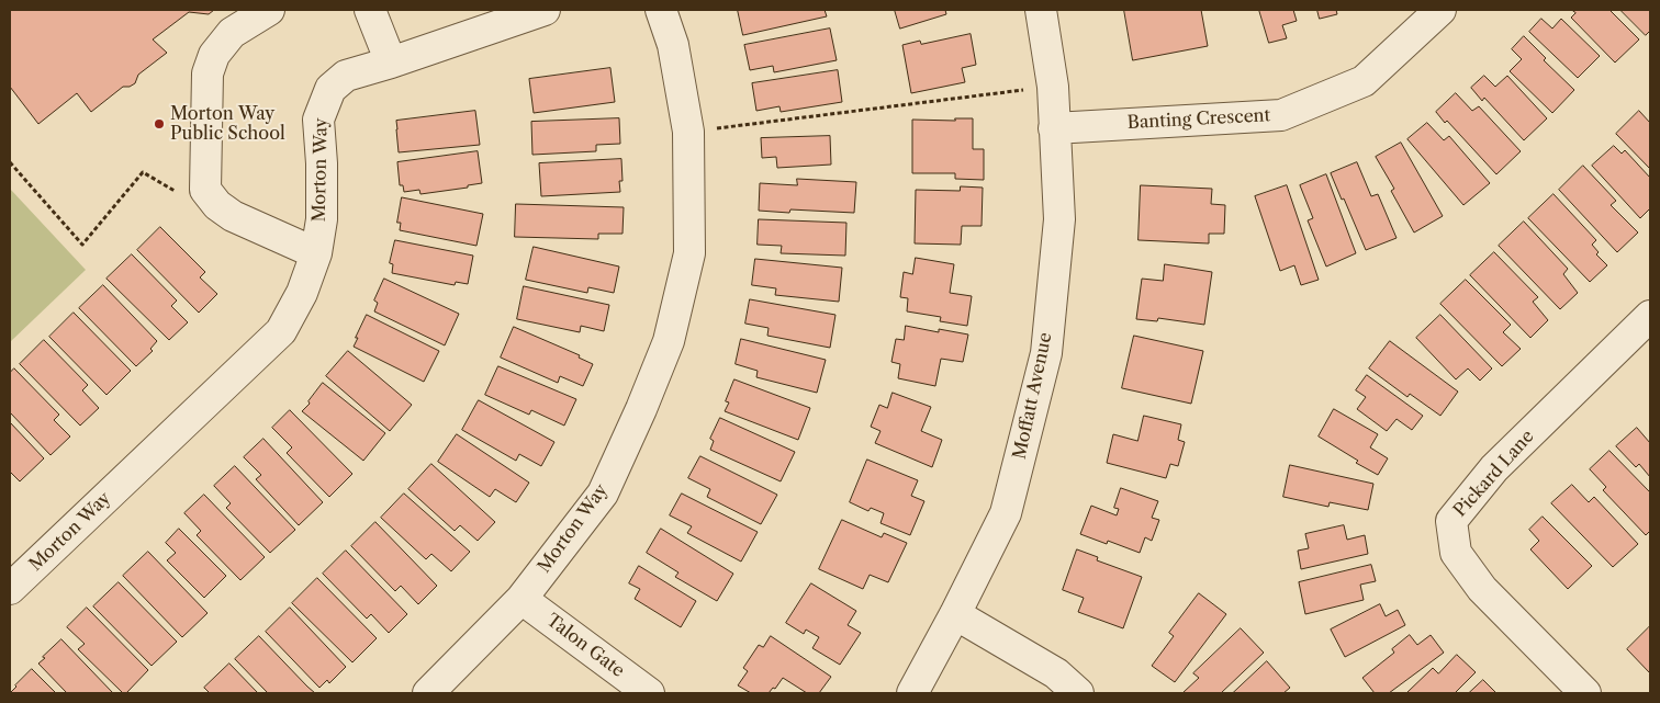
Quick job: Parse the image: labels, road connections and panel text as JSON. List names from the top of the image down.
{
  "streets": {
    "street": [
      "Banting Crescent",
      "Morton Way",
      "Moffatt Avenue",
      "Pickard Lane",
      "Talon Gate"
    ]
  },
  "crossings": [
    ["Banting Crescent", "Moffatt Avenue"],
    ["Morton Way", "Talon Gate"]
  ],
  "places": ["Morton Way Public School"]
}
